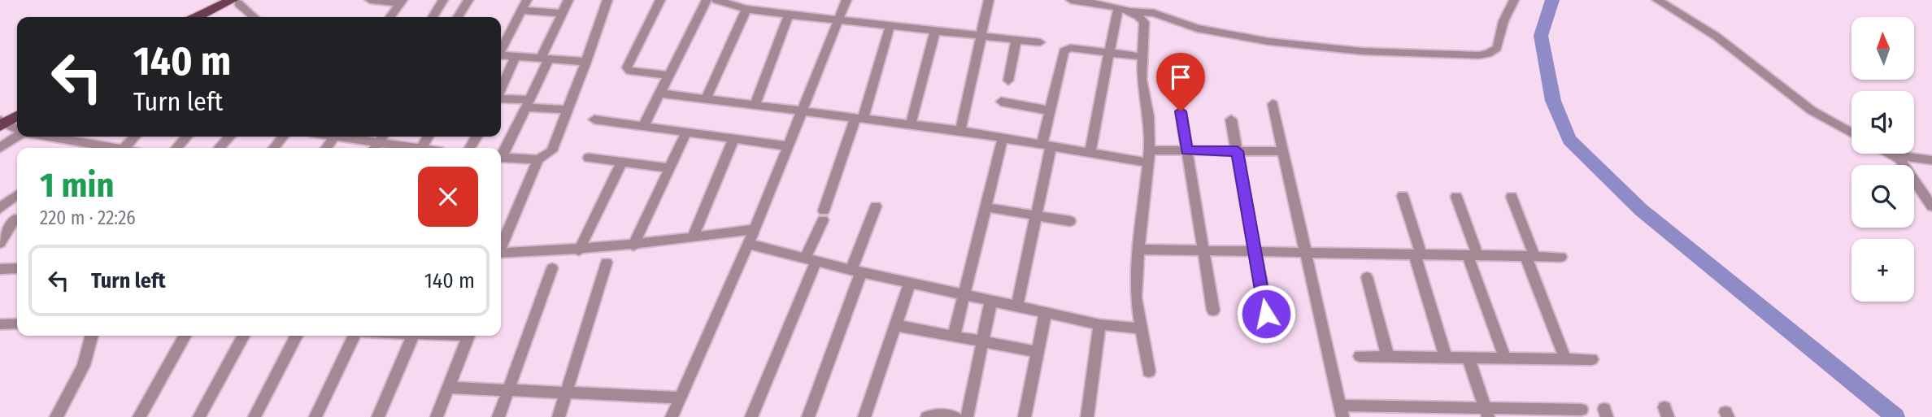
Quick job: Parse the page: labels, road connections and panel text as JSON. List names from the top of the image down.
{
  "north": "top",
  "page": {
    "map_buttons": "+",
    "turn": ["140 m", "Turn left"],
    "heading": ["1 min", "220 m · 22:26"],
    "list": [
      {
        "name": "Turn left",
        "value": "140 m"
      }
    ]
  }
}
